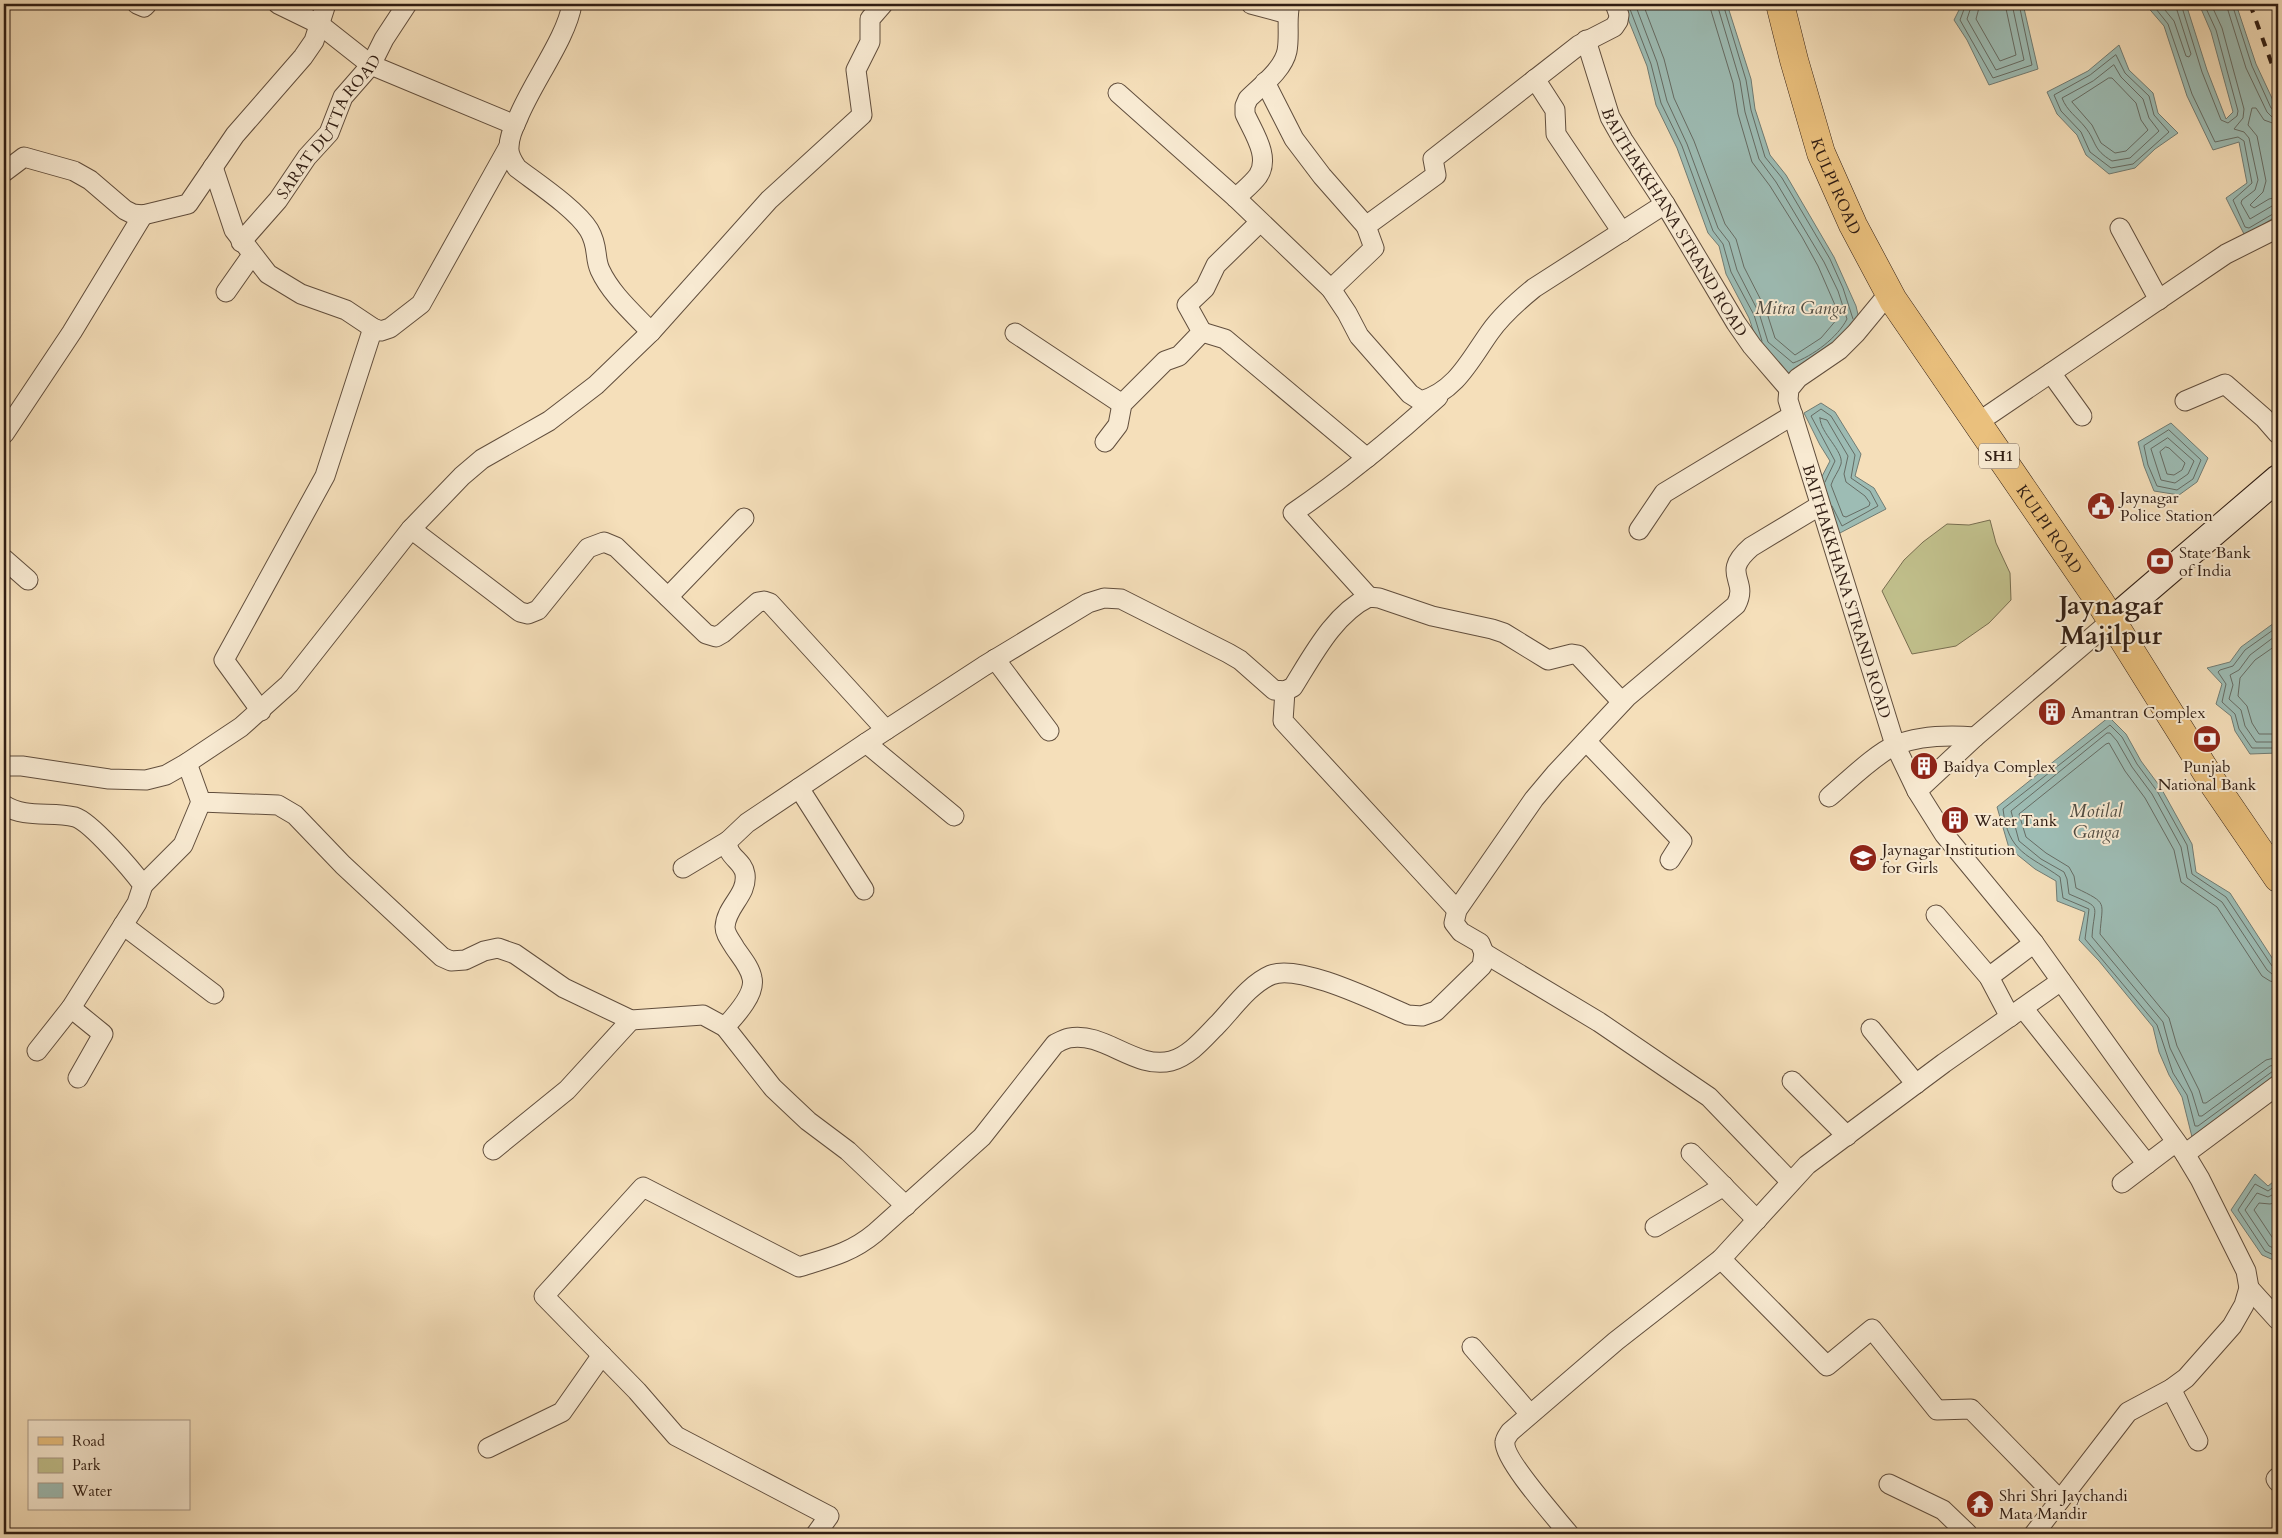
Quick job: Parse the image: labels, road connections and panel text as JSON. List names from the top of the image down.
{
  "streets": {
    "main road": ["KULPI ROAD", "SH1"],
    "street": ["SARAT DUTTA ROAD", "BAITHAKKHANA STRAND ROAD"]
  },
  "districts": ["Jaynagar Majilpur"],
  "water": ["Mitra Ganga", "Motilal Ganga"],
  "places": {
    "public building": ["Jaynagar Police Station"],
    "bank": ["State Bank of India", "Punjab National Bank"],
    "building": ["Amantran Complex", "Baidya Complex", "Water Tank"],
    "school or university": ["Jaynagar Institution for Girls"],
    "temple": ["Shri Shri Jaychandi Mata Mandir"]
  },
  "legend": ["Road", "Park", "Water"]
}
